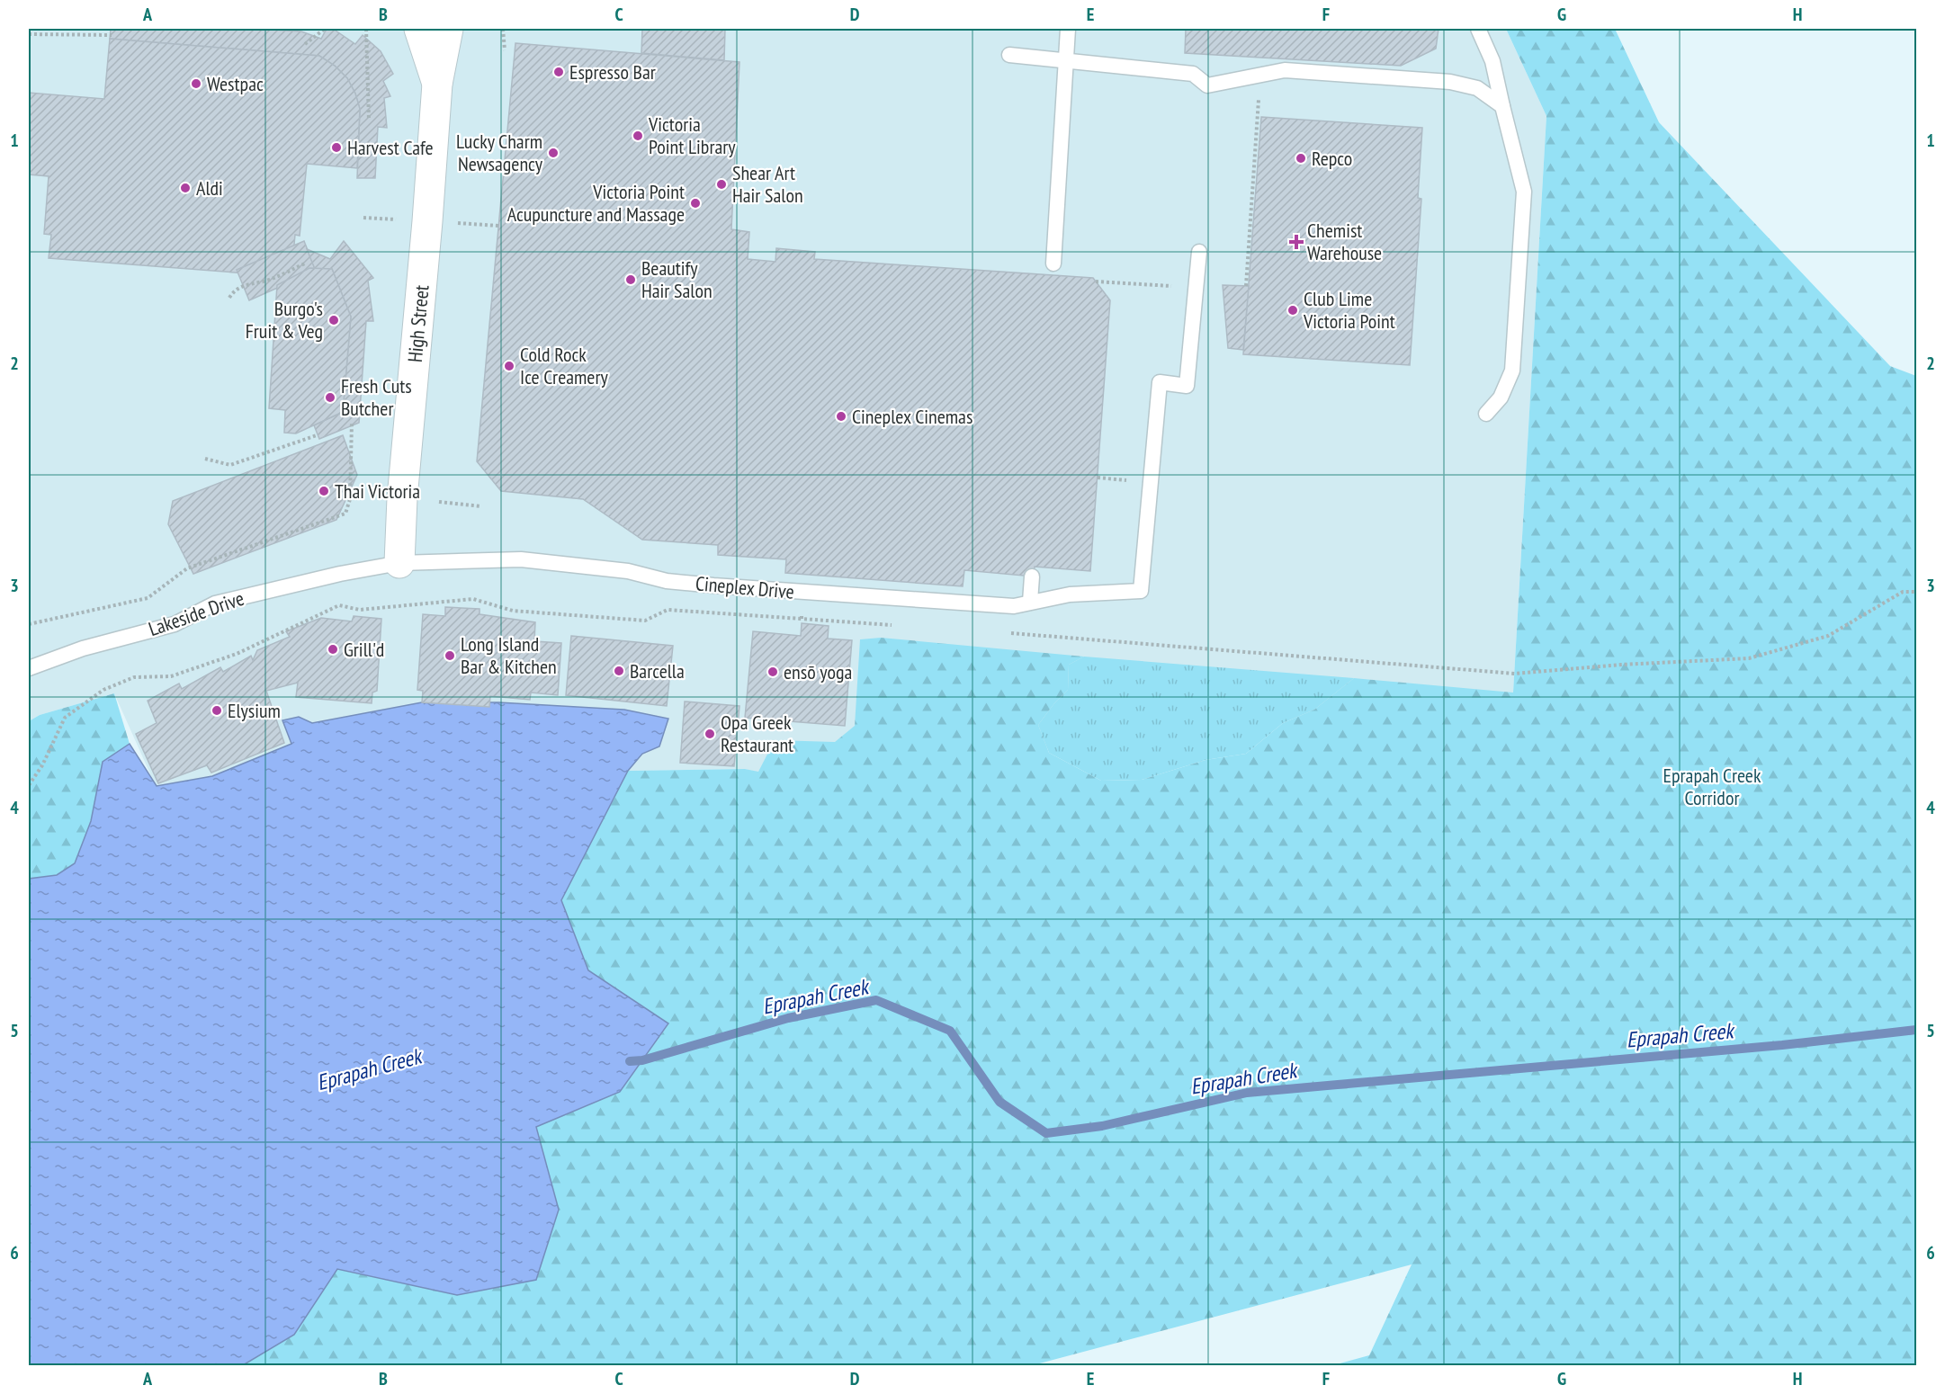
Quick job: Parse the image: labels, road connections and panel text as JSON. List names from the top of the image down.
{
  "streets": {
    "street": ["High Street"],
    "lane": ["Cineplex Drive", "Lakeside Drive"]
  },
  "crossings": [
    ["High Street", "Cineplex Drive"],
    ["High Street", "Lakeside Drive"],
    ["Cineplex Drive", "Lakeside Drive"]
  ],
  "water": ["Eprapah Creek"],
  "parks": ["Eprapah Creek Corridor"],
  "places": {
    "other": [
      "Espresso Bar",
      "Westpac",
      "Victoria Point Library",
      "Harvest Cafe",
      "Lucky Charm Newsagency",
      "Repco",
      "Shear Art Hair Salon",
      "Aldi",
      "Victoria Point Acupuncture and Massage",
      "Beautify Hair Salon",
      "Club Lime Victoria Point",
      "Burgo's Fruit & Veg",
      "Cold Rock Ice Creamery",
      "Fresh Cuts Butcher",
      "Cineplex Cinemas",
      "Thai Victoria",
      "Grill'd",
      "Long Island Bar & Kitchen",
      "Barcella",
      "ensō yoga",
      "Elysium",
      "Opa Greek Restaurant"
    ],
    "health": ["Chemist Warehouse"]
  },
  "grid": {
    "columns": [
      "A",
      "B",
      "C",
      "D",
      "E",
      "F",
      "G",
      "H"
    ],
    "rows": [
      "1",
      "2",
      "3",
      "4",
      "5",
      "6"
    ]
  }
}
